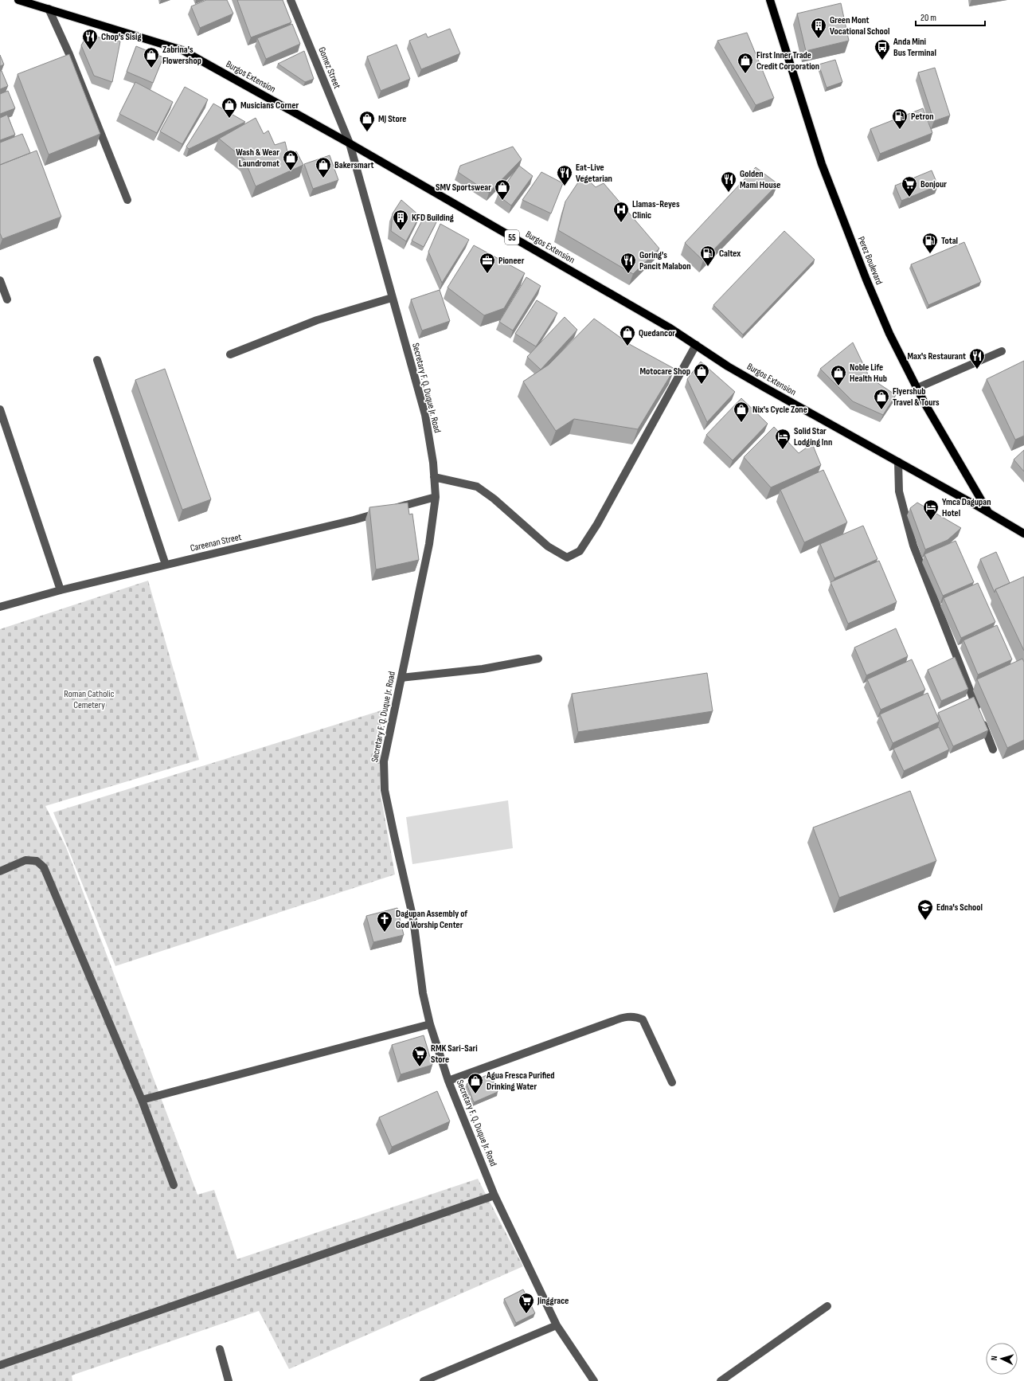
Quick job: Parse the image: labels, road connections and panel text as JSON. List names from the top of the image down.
{
  "streets": {
    "main road": ["Burgos Extension", "55", "Perez Boulevard"],
    "street": ["Gomez Street", "Secretary F. Q. Duque Jr. Road", "Careenan Street"]
  },
  "crossings": [
    ["Gomez Street", "Burgos Extension"],
    ["Gomez Street", "Secretary F. Q. Duque Jr. Road"],
    ["Burgos Extension", "55"],
    ["Burgos Extension", "Perez Boulevard"],
    ["Burgos Extension", "Secretary F. Q. Duque Jr. Road"],
    ["55", "Perez Boulevard"],
    ["Secretary F. Q. Duque Jr. Road", "Careenan Street"]
  ],
  "parks": ["Roman Catholic Cemetery"],
  "places": {
    "building": ["Green Mont Vocational School", "KFD Building"],
    "restaurant": [
      "Chop's Sisig",
      "Eat-Live Vegetarian",
      "Golden Mami House",
      "Goring's Pancit Malabon",
      "Max's Restaurant"
    ],
    "bus stop": ["Anda Mini Bus Terminal"],
    "shop": [
      "Zabrina's Flowershop",
      "First Inner Trade Credit Corporation",
      "Musicians Corner",
      "MJ Store",
      "Wash & Wear Laundromat",
      "Bakersmart",
      "SMV Sportswear",
      "Quedancor",
      "Motocare Shop",
      "Noble Life Health Hub",
      "Flyershub Travel & Tours",
      "Nix's Cycle Zone",
      "Agua Fresca Purified Drinking Water"
    ],
    "fuel station": ["Petron", "Total", "Caltex"],
    "supermarket": ["Bonjour", "RMK Sari-Sari Store", "Jinggrace"],
    "hospital": ["Llamas-Reyes Clinic"],
    "office": ["Pioneer"],
    "hotel": ["Solid Star Lodging Inn", "Ymca Dagupan Hotel"],
    "school or university": ["Edna's School"],
    "church": ["Dagupan Assembly of God Worship Center"]
  },
  "scale_bar": "20 m",
  "north": "left"
}
